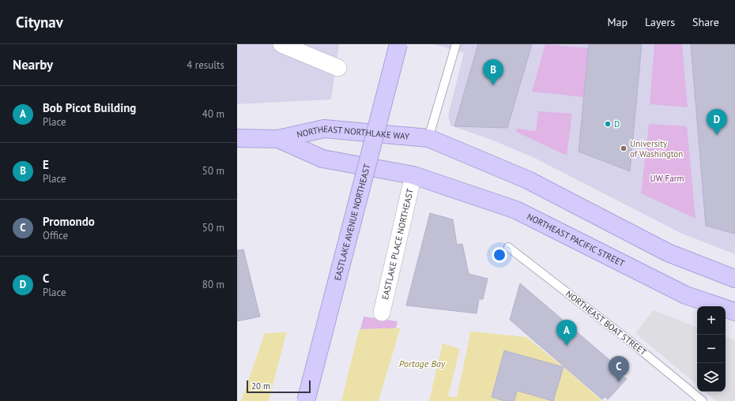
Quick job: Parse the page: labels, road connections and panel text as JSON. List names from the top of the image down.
{
  "streets": {
    "main road": ["NORTHEAST NORTHLAKE WAY", "EASTLAKE AVENUE NORTHEAST", "NORTHEAST PACIFIC STREET"],
    "street": ["EASTLAKE PLACE NORTHEAST"],
    "lane": ["NORTHEAST BOAT STREET"]
  },
  "crossings": [
    ["NORTHEAST NORTHLAKE WAY", "NORTHEAST PACIFIC STREET"],
    ["NORTHEAST NORTHLAKE WAY", "EASTLAKE PLACE NORTHEAST"],
    ["NORTHEAST PACIFIC STREET", "EASTLAKE PLACE NORTHEAST"]
  ],
  "water": ["Portage Bay"],
  "parks": ["UW Farm"],
  "places": ["D", "University of Washington"],
  "scale_bar": "20 m",
  "page": {
    "header": "Citynav",
    "nav": ["Map", "Layers", "Share"],
    "heading": ["Nearby", "4 results"],
    "pins": [
      "B",
      "D",
      "A",
      "C"
    ],
    "list": [
      {
        "mark": "A",
        "name": "Bob Picot Building",
        "note": "Place",
        "value": "40 m"
      },
      {
        "mark": "B",
        "name": "E",
        "note": "Place",
        "value": "50 m"
      },
      {
        "mark": "C",
        "name": "Promondo",
        "note": "Office",
        "value": "50 m"
      },
      {
        "mark": "D",
        "name": "C",
        "note": "Place",
        "value": "80 m"
      }
    ],
    "map_buttons": ["+", "−"],
    "scale": "20 m"
  }
}
